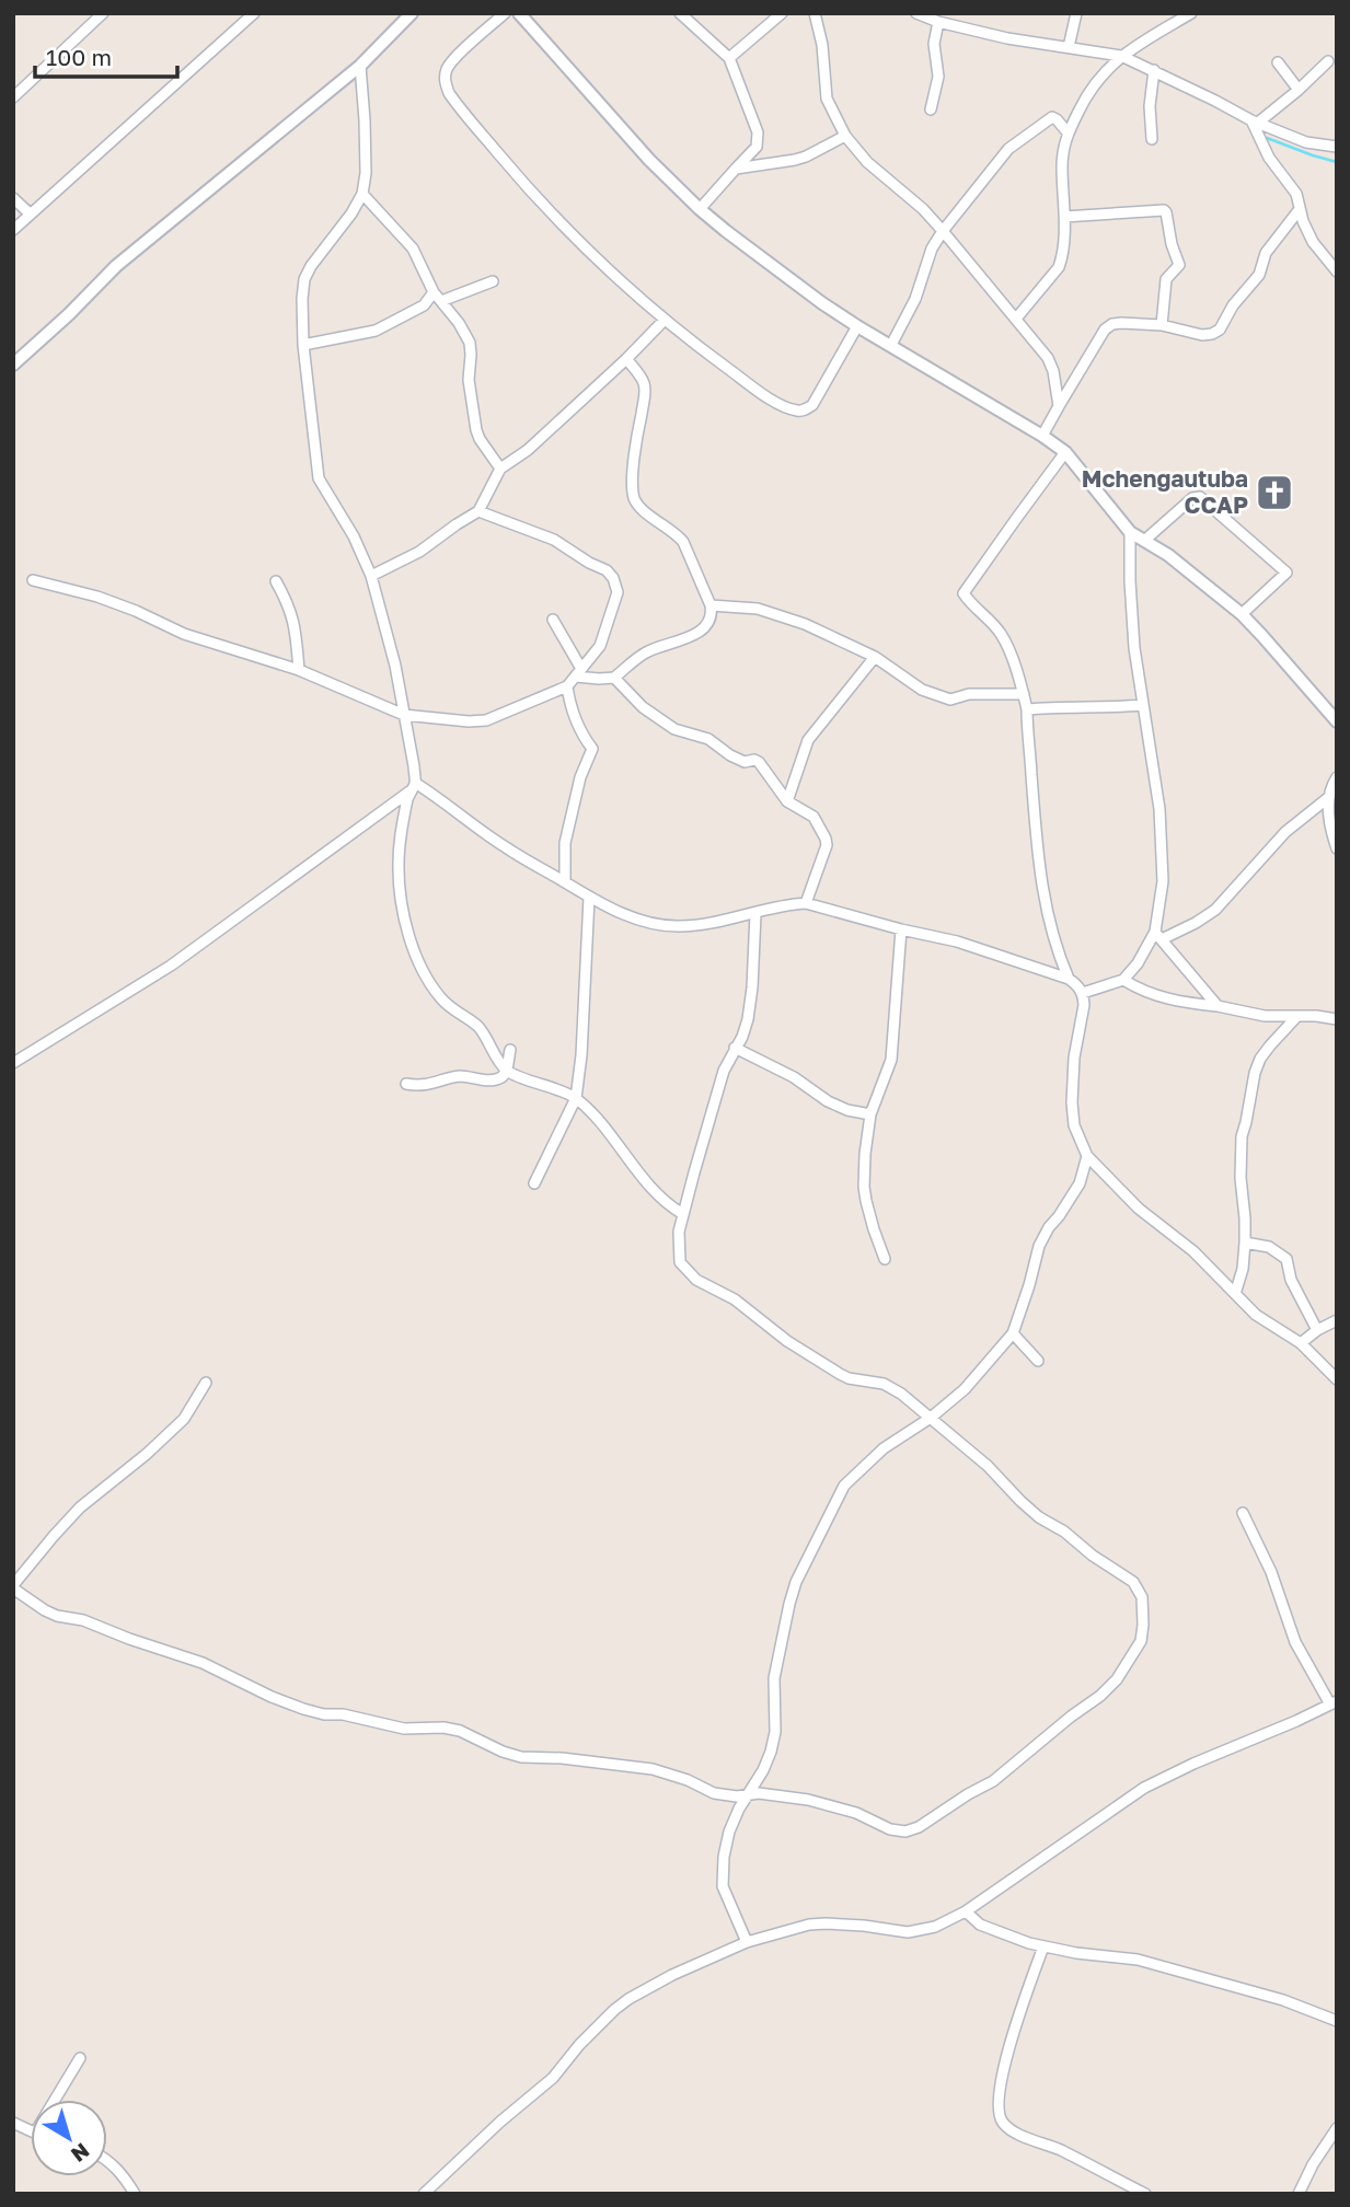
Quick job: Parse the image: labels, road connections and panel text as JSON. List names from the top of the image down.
{
  "places": {
    "church": ["Mchengautuba CCAP"]
  },
  "scale_bar": "100 m",
  "north": "bottom right"
}
